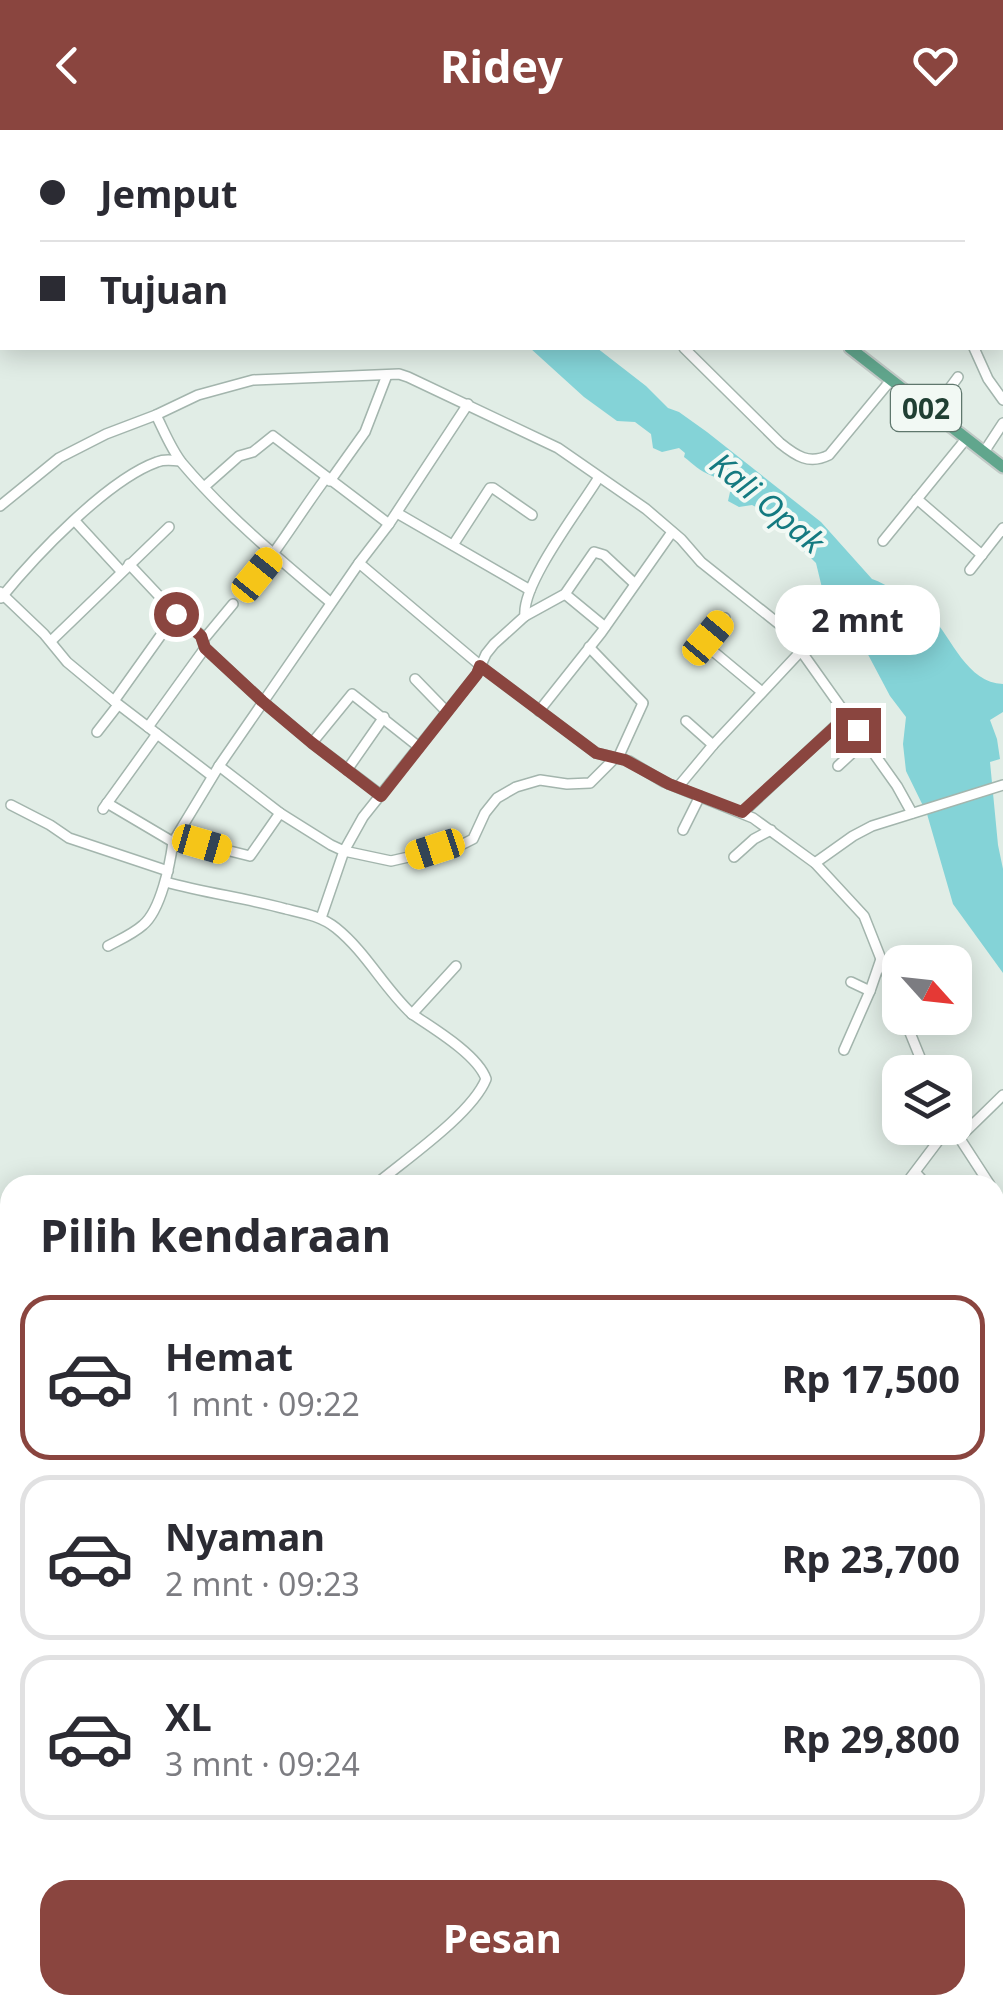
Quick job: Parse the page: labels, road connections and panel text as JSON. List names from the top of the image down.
{
  "streets": {
    "main road": ["002"]
  },
  "water": ["Kali Opak"],
  "north": "bottom right",
  "page": {
    "header": "Ridey",
    "banner": ["Jemput", "Tujuan"],
    "bubble": "2 mnt",
    "heading": "Pilih kendaraan",
    "list": [
      {
        "name": "Hemat",
        "note": "1 mnt · 09:22",
        "value": "Rp 17,500"
      },
      {
        "name": "Nyaman",
        "note": "2 mnt · 09:23",
        "value": "Rp 23,700"
      },
      {
        "name": "XL",
        "note": "3 mnt · 09:24",
        "value": "Rp 29,800"
      }
    ],
    "buttons": "Pesan"
  }
}
